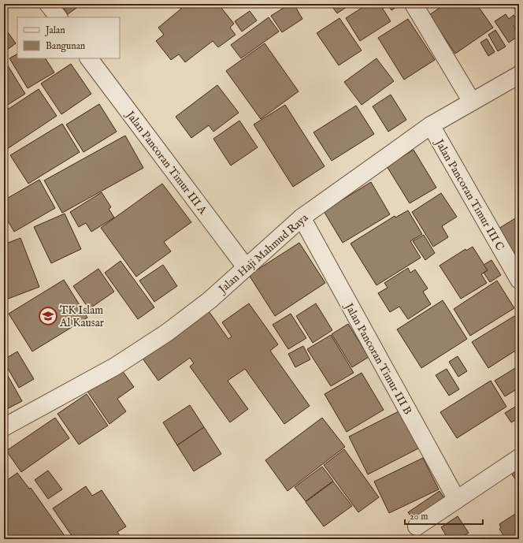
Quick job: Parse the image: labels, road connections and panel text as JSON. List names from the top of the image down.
{
  "streets": {
    "street": [
      "Jalan Pancoran Timur III A",
      "Jalan Pancoran Timur III C",
      "Jalan Haji Mahmud Raya",
      "Jalan Pancoran Timur III B"
    ]
  },
  "crossings": [
    ["Jalan Pancoran Timur III A", "Jalan Haji Mahmud Raya"],
    ["Jalan Pancoran Timur III C", "Jalan Haji Mahmud Raya"],
    ["Jalan Haji Mahmud Raya", "Jalan Pancoran Timur III B"]
  ],
  "places": {
    "school or university": ["TK Islam Al Kausar"]
  },
  "legend": ["Jalan", "Bangunan"],
  "scale_bar": "20 m"
}
